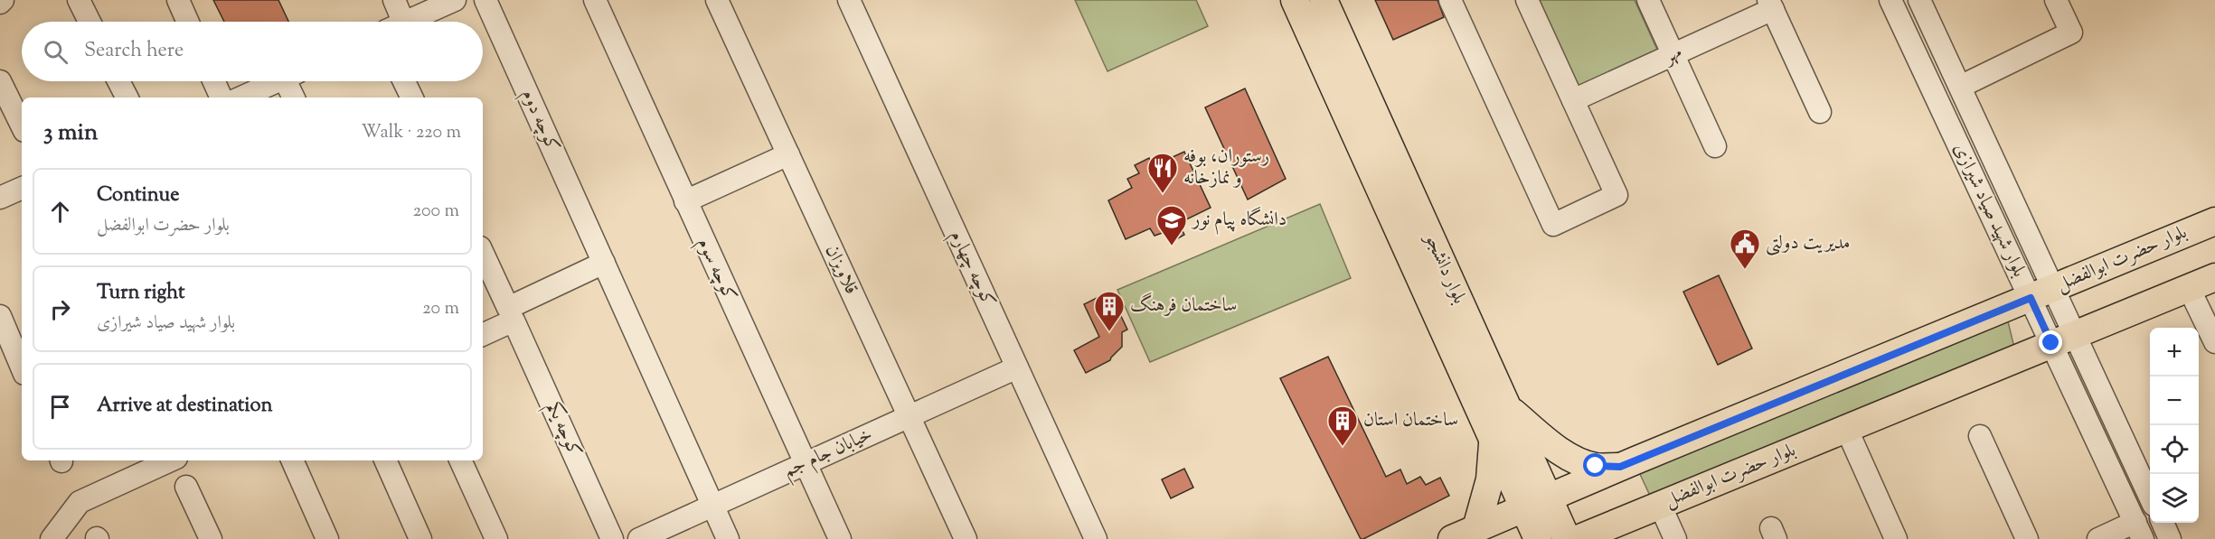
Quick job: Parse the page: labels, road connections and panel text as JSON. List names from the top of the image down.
{
  "streets": {
    "main road": ["بلوار حضرت ابوالفضل", "بلوار دانشجو"],
    "street": [
      "مهر",
      "کوچه دوم",
      "بلوار شهید صیاد شیرازی",
      "کوچه چهارم",
      "کوچه سوم",
      "قلاویزان",
      "کوچه یکم",
      "خیابان جام جم"
    ]
  },
  "crossings": [
    ["کوچه دوم", "خیابان جام جم"],
    ["بلوار شهید صیاد شیرازی", "بلوار حضرت ابوالفضل"],
    ["بلوار حضرت ابوالفضل", "بلوار دانشجو"],
    ["کوچه چهارم", "خیابان جام جم"],
    ["کوچه سوم", "خیابان جام جم"],
    ["قلاویزان", "خیابان جام جم"]
  ],
  "places": {
    "restaurant": ["رستوران، بوفه و نمازخانه"],
    "school or university": ["دانشگاه پیام نور"],
    "public building": ["مدیریت دولتی"],
    "building": ["ساختمان فرهنگ", "ساختمان استان"]
  },
  "page": {
    "search": "Search here",
    "heading": ["3 min", "Walk · 220 m"],
    "list": [
      ["Continue", "بلوار حضرت ابوالفضل", "200 m"],
      ["Turn right", "بلوار شهید صیاد شیرازی", "20 m"],
      "Arrive at destination"
    ],
    "map_buttons": ["+", "−"]
  }
}
